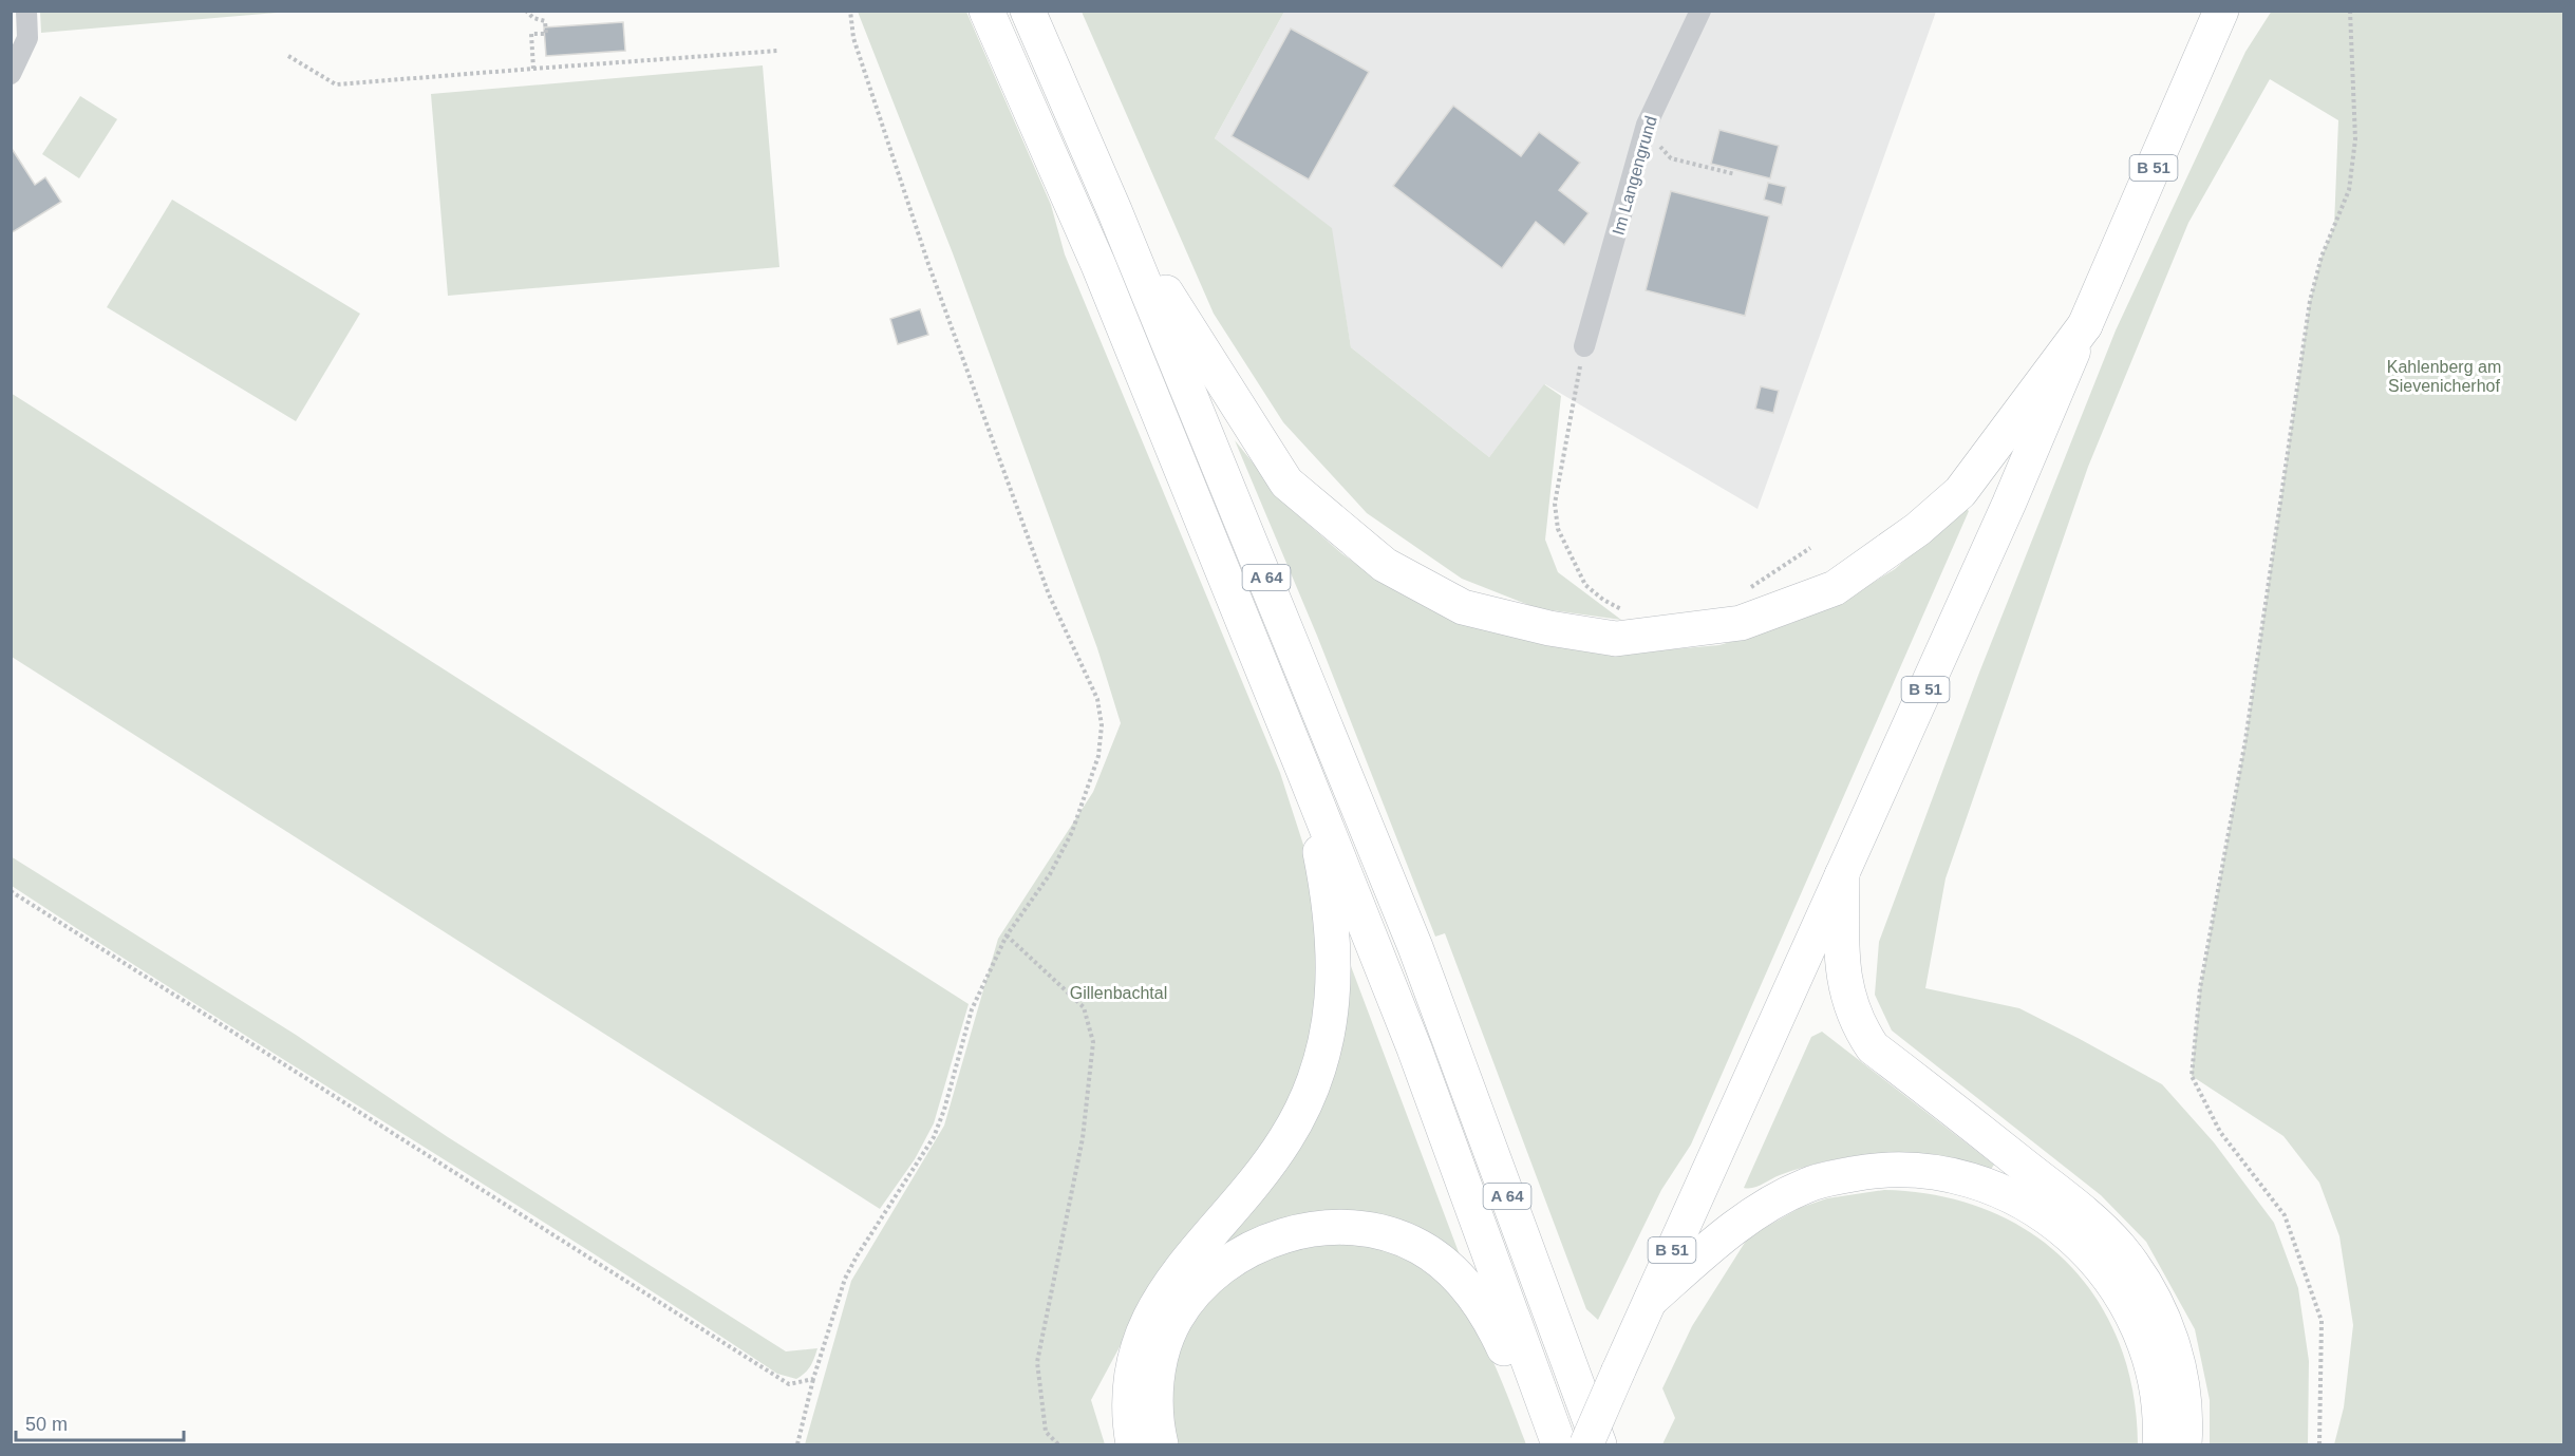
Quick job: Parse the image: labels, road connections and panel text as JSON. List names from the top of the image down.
{
  "streets": {
    "highway": ["B 51", "A 64"],
    "street": ["Im Langengrund"]
  },
  "parks": ["Kahlenberg am Sievenicherhof", "Gillenbachtal"],
  "scale_bar": "50 m"
}
